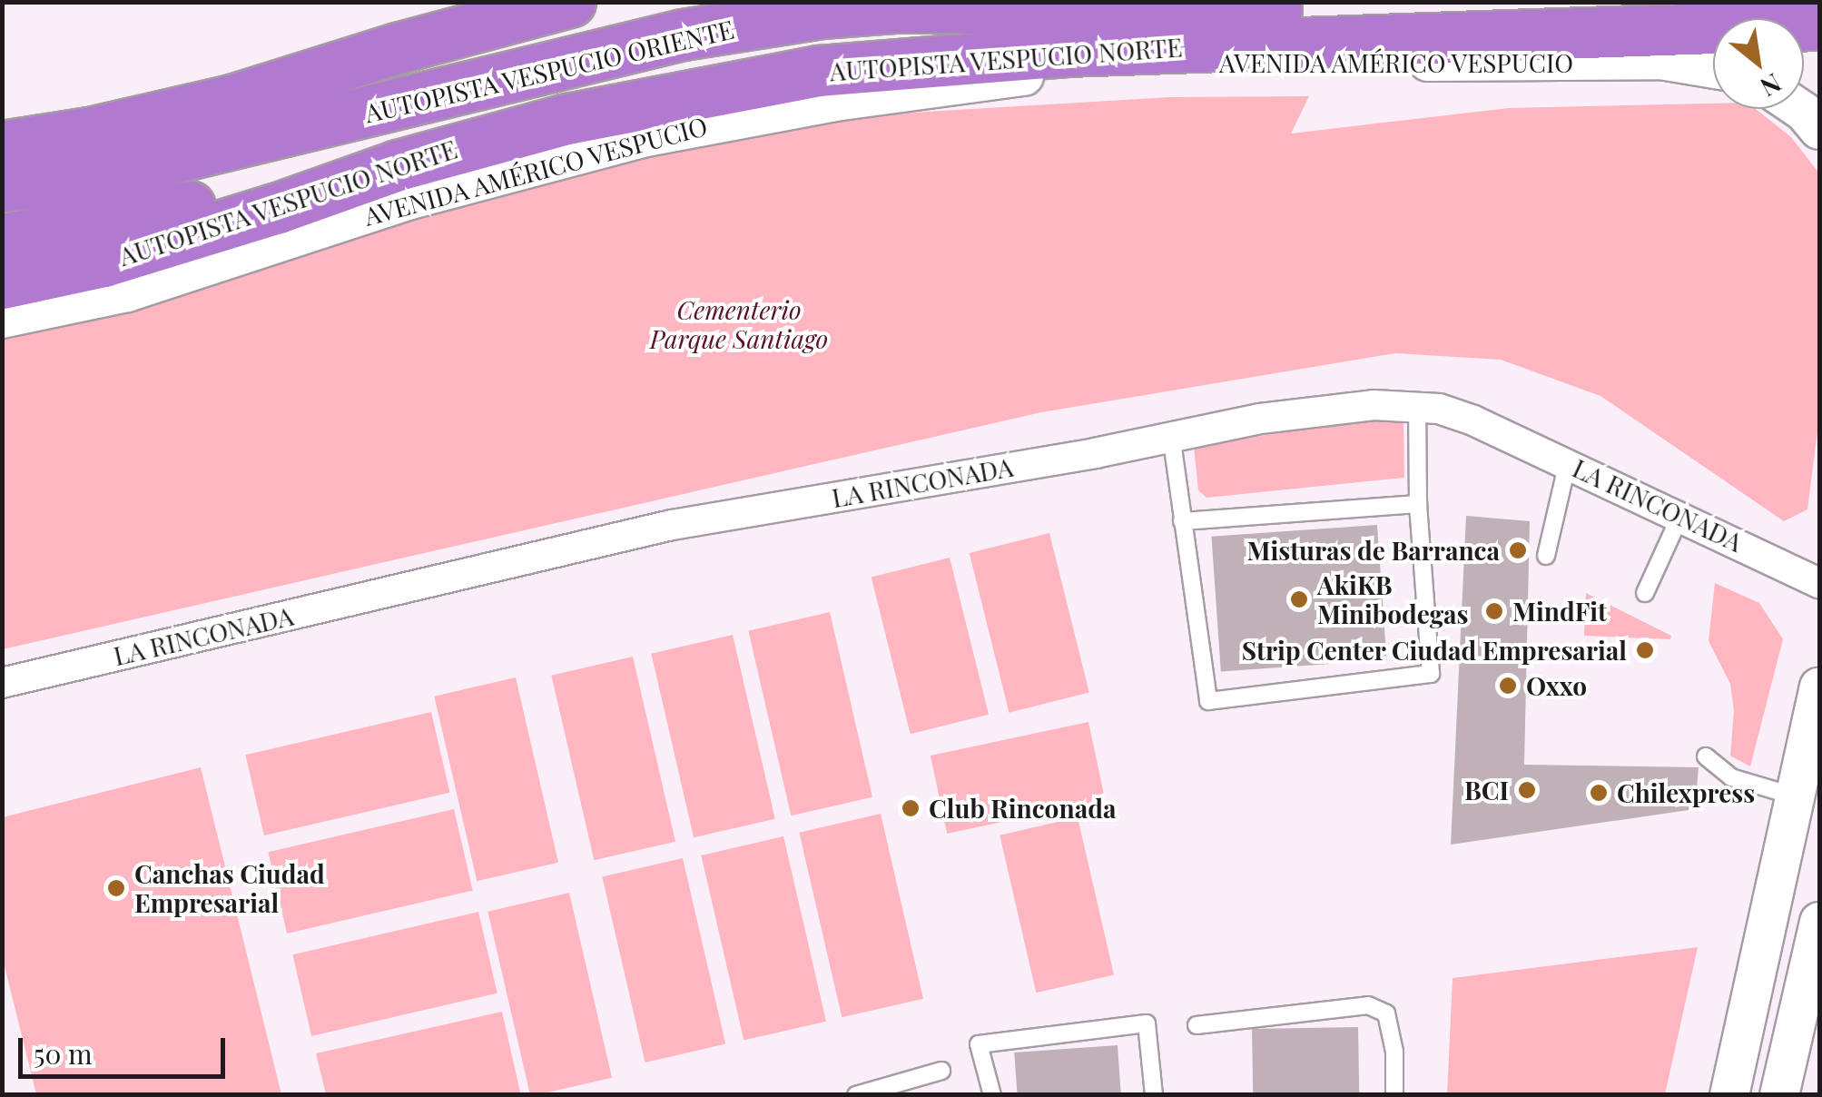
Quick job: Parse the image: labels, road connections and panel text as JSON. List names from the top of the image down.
{
  "streets": {
    "highway": ["AUTOPISTA VESPUCIO NORTE", "AUTOPISTA VESPUCIO ORIENTE"],
    "street": ["AVENIDA AMÉRICO VESPUCIO", "LA RINCONADA"]
  },
  "parks": ["Cementerio Parque Santiago"],
  "places": [
    "Misturas de Barranca",
    "AkiKB Minibodegas",
    "MindFit",
    "Strip Center Ciudad Empresarial",
    "Oxxo",
    "BCI",
    "Chilexpress",
    "Club Rinconada",
    "Canchas Ciudad Empresarial"
  ],
  "scale_bar": "50 m",
  "north": "bottom right"
}
